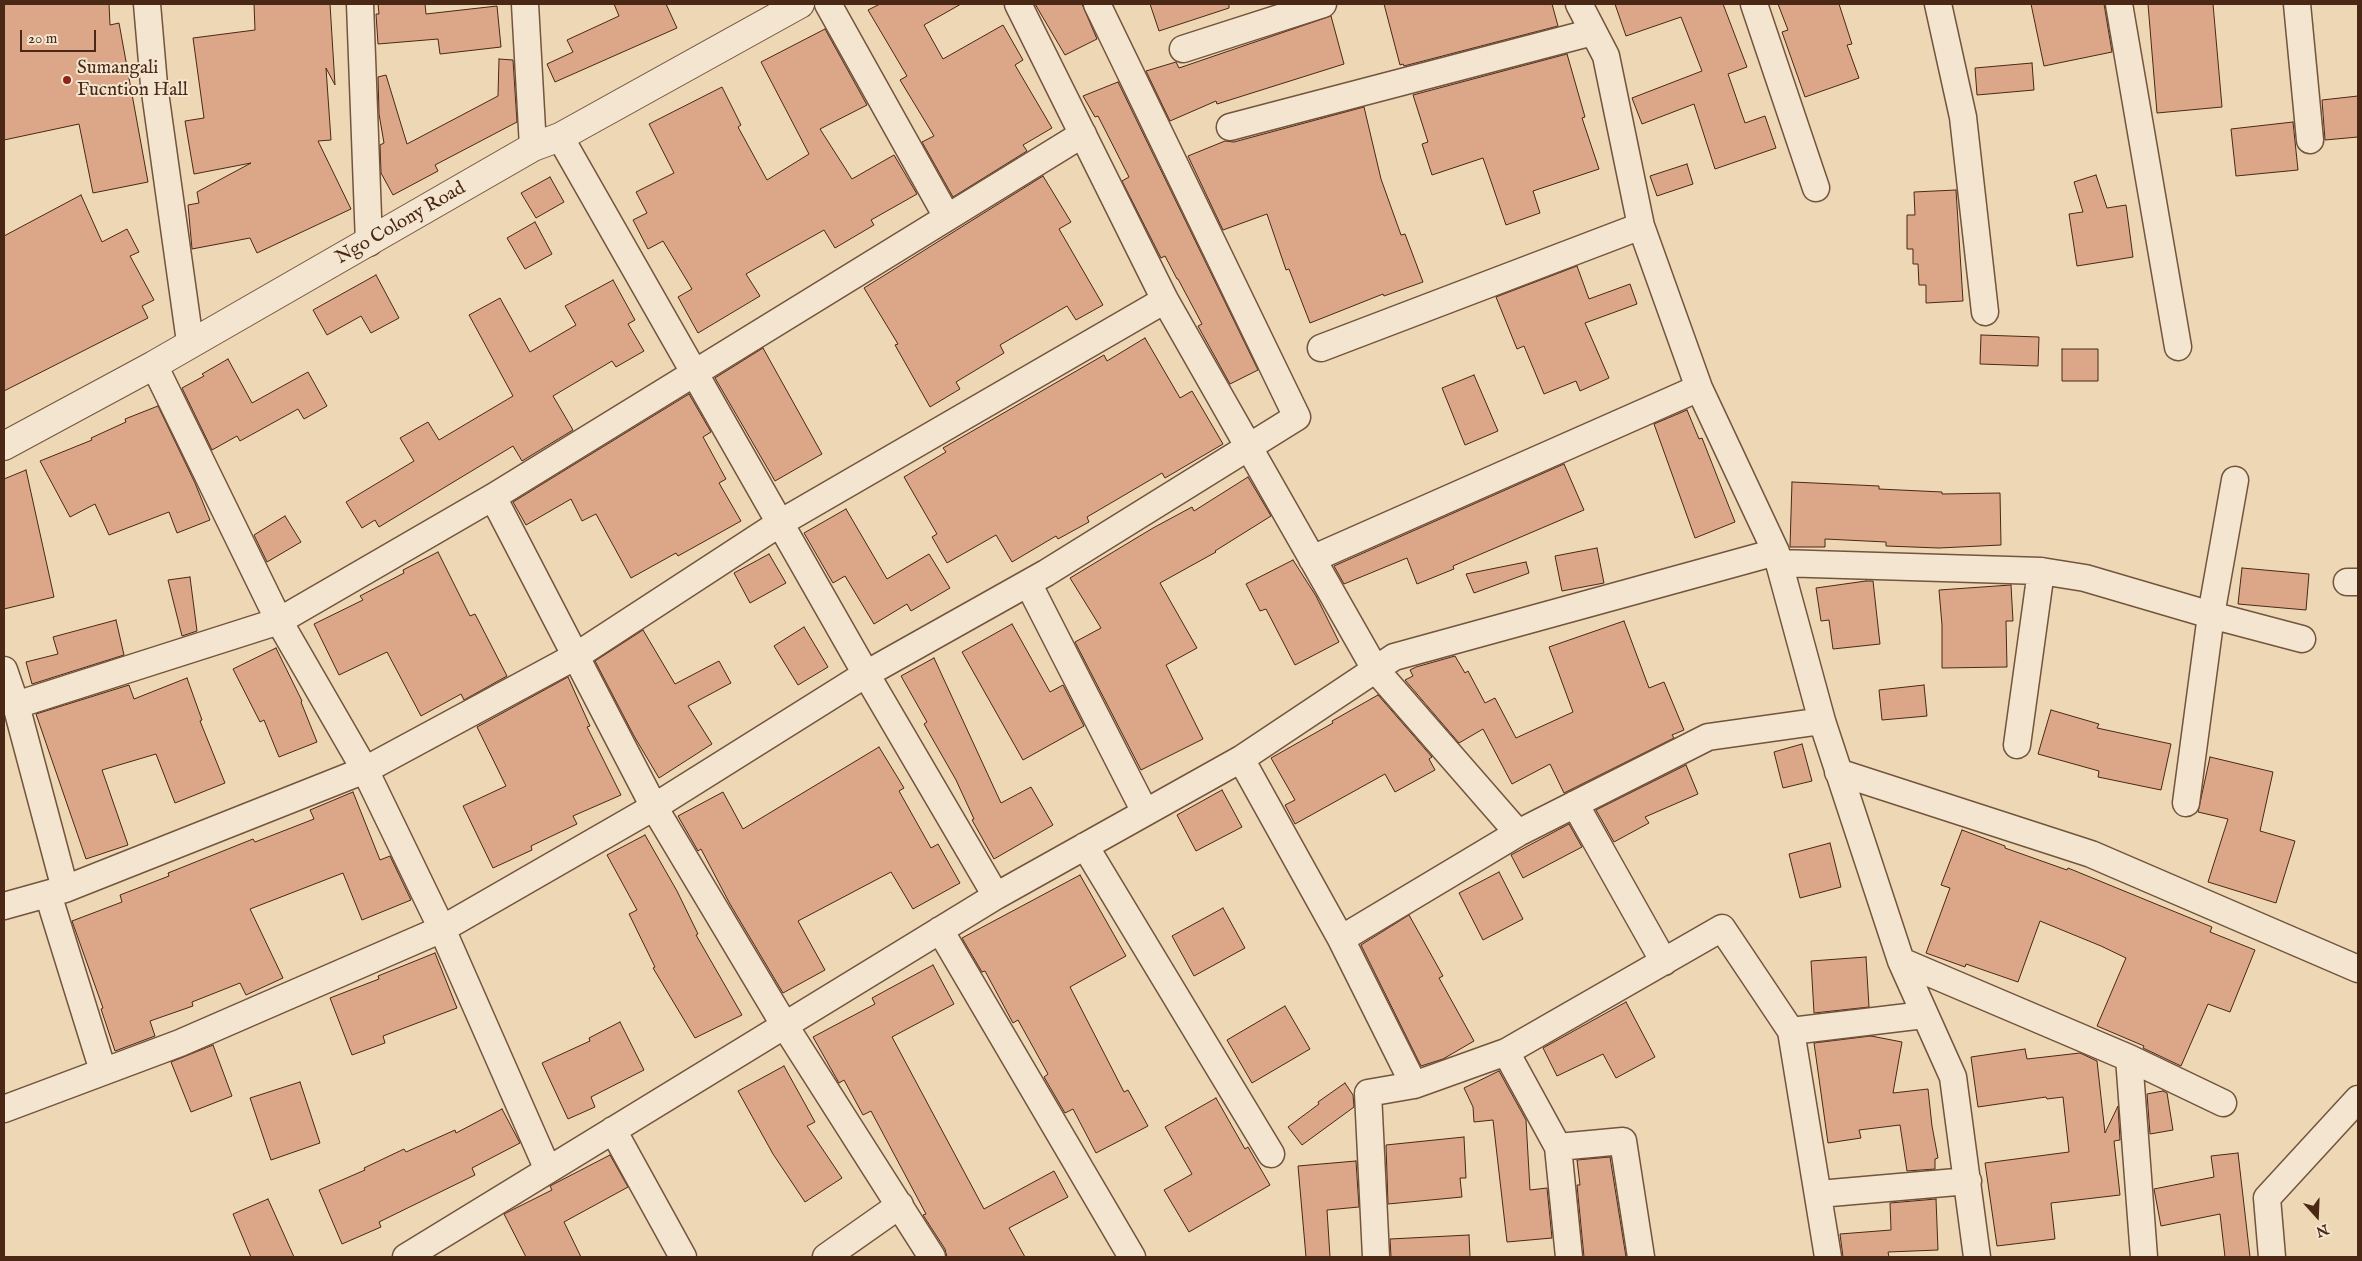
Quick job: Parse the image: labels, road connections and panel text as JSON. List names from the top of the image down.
{
  "streets": {
    "street": ["Ngo Colony Road"]
  },
  "places": ["Sumangali Fucntion Hall"],
  "scale_bar": "20 m",
  "north": "bottom"
}
